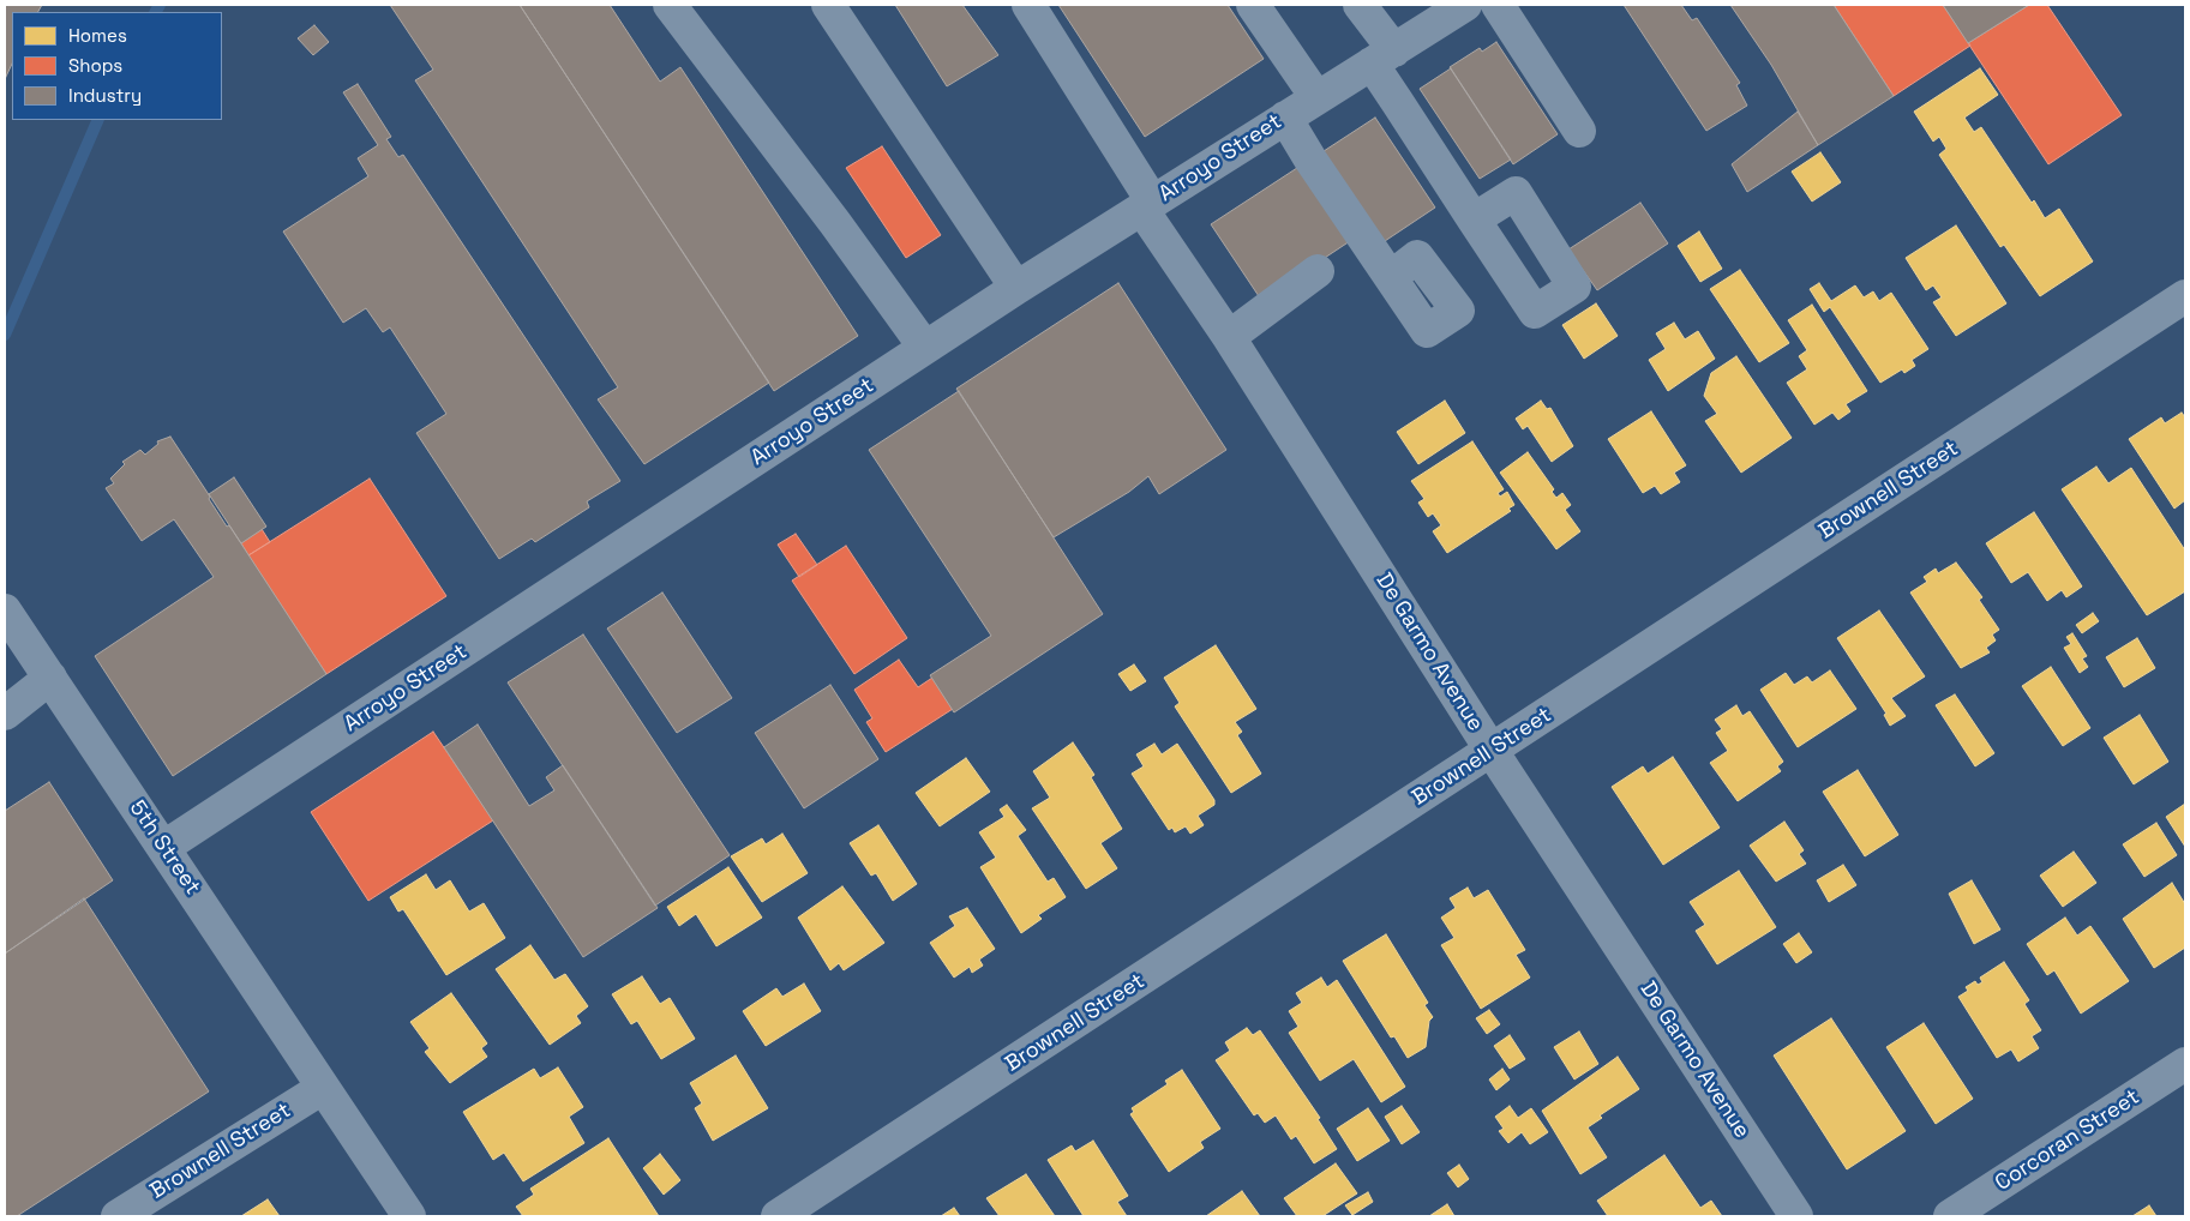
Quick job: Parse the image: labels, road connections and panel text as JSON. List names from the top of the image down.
{
  "streets": {
    "street": [
      "Arroyo Street",
      "Brownell Street",
      "De Garmo Avenue",
      "5th Street",
      "Corcoran Street"
    ]
  },
  "crossings": [
    ["Arroyo Street", "De Garmo Avenue"],
    ["Arroyo Street", "5th Street"],
    ["Brownell Street", "De Garmo Avenue"],
    ["Brownell Street", "5th Street"]
  ],
  "legend": ["Homes", "Shops", "Industry"]
}
